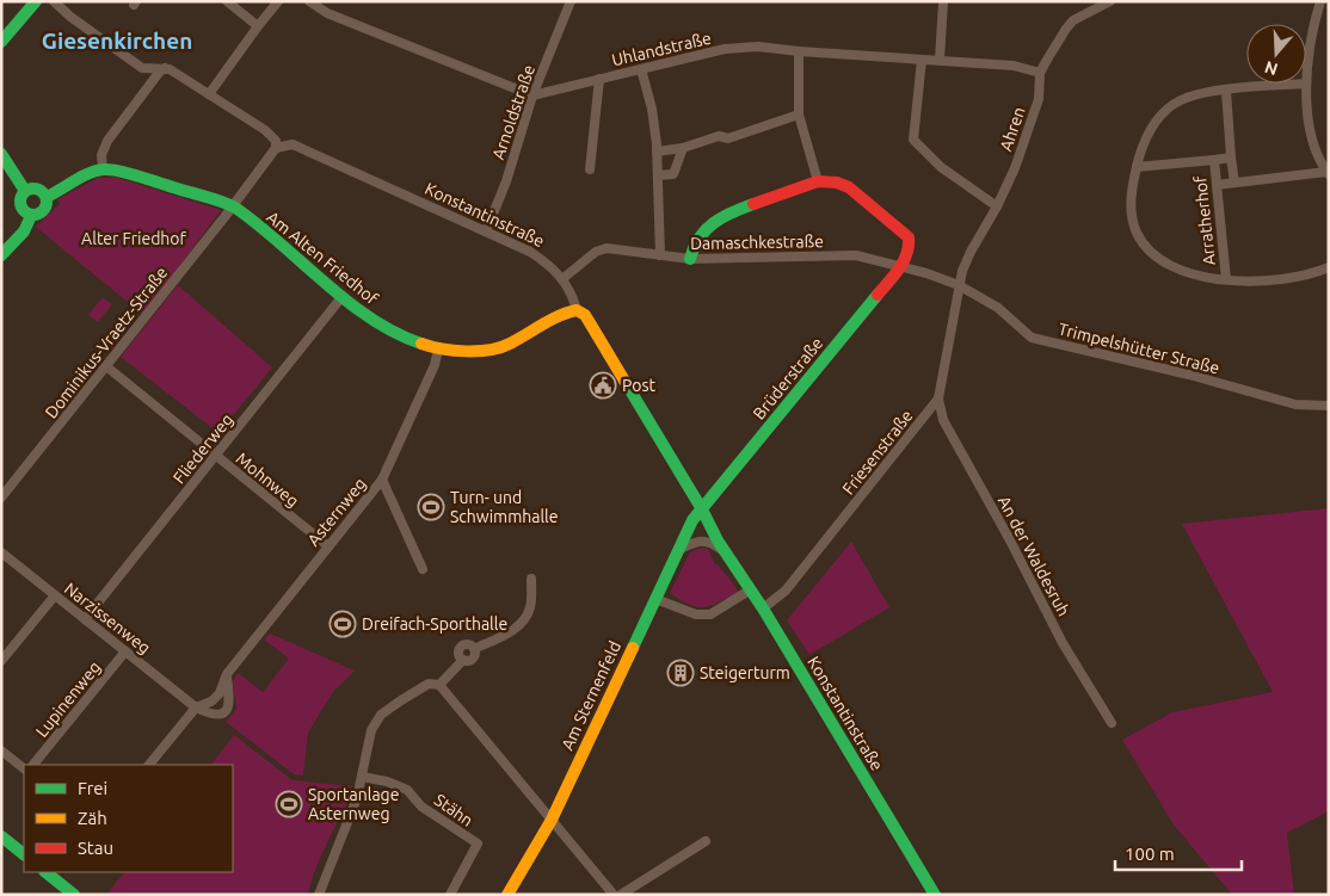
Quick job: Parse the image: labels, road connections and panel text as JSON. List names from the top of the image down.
{
  "streets": {
    "street": [
      "Uhlandstraße",
      "Arnoldstraße",
      "Ahren",
      "Konstantinstraße",
      "Arratherhof",
      "Damaschkestraße",
      "Am Alten Friedhof",
      "Dominikus-Vraetz-Straße",
      "Trimpelshütter Straße",
      "Brüderstraße",
      "Fliederweg",
      "Friesenstraße",
      "Mohnweg",
      "Asternweg",
      "An der Waldesruh",
      "Narzissenweg",
      "Am Sternenfeld",
      "Lupinenweg",
      "Stähn"
    ]
  },
  "crossings": [
    ["Uhlandstraße", "Arnoldstraße"],
    ["Uhlandstraße", "Ahren"],
    ["Arnoldstraße", "Konstantinstraße"],
    ["Ahren", "Damaschkestraße"],
    ["Ahren", "Trimpelshütter Straße"],
    ["Ahren", "Friesenstraße"],
    ["Konstantinstraße", "Damaschkestraße"],
    ["Konstantinstraße", "Am Alten Friedhof"],
    ["Konstantinstraße", "Dominikus-Vraetz-Straße"],
    ["Konstantinstraße", "Brüderstraße"],
    ["Konstantinstraße", "Friesenstraße"],
    ["Konstantinstraße", "Am Sternenfeld"],
    ["Damaschkestraße", "Trimpelshütter Straße"],
    ["Damaschkestraße", "Brüderstraße"],
    ["Damaschkestraße", "Friesenstraße"],
    ["Am Alten Friedhof", "Dominikus-Vraetz-Straße"],
    ["Am Alten Friedhof", "Fliederweg"],
    ["Am Alten Friedhof", "Asternweg"],
    ["Dominikus-Vraetz-Straße", "Mohnweg"],
    ["Trimpelshütter Straße", "Friesenstraße"],
    ["Brüderstraße", "Am Sternenfeld"],
    ["Fliederweg", "Mohnweg"],
    ["Fliederweg", "Narzissenweg"],
    ["Friesenstraße", "An der Waldesruh"],
    ["Mohnweg", "Asternweg"],
    ["Asternweg", "Narzissenweg"],
    ["Narzissenweg", "Lupinenweg"]
  ],
  "districts": ["Giesenkirchen"],
  "parks": ["Alter Friedhof"],
  "places": {
    "public building": ["Post"],
    "sports": ["Turn- und Schwimmhalle", "Dreifach-Sporthalle", "Sportanlage Asternweg"],
    "building": ["Steigerturm"]
  },
  "legend": ["Frei", "Zäh", "Stau"],
  "scale_bar": "100 m",
  "north": "bottom"
}
